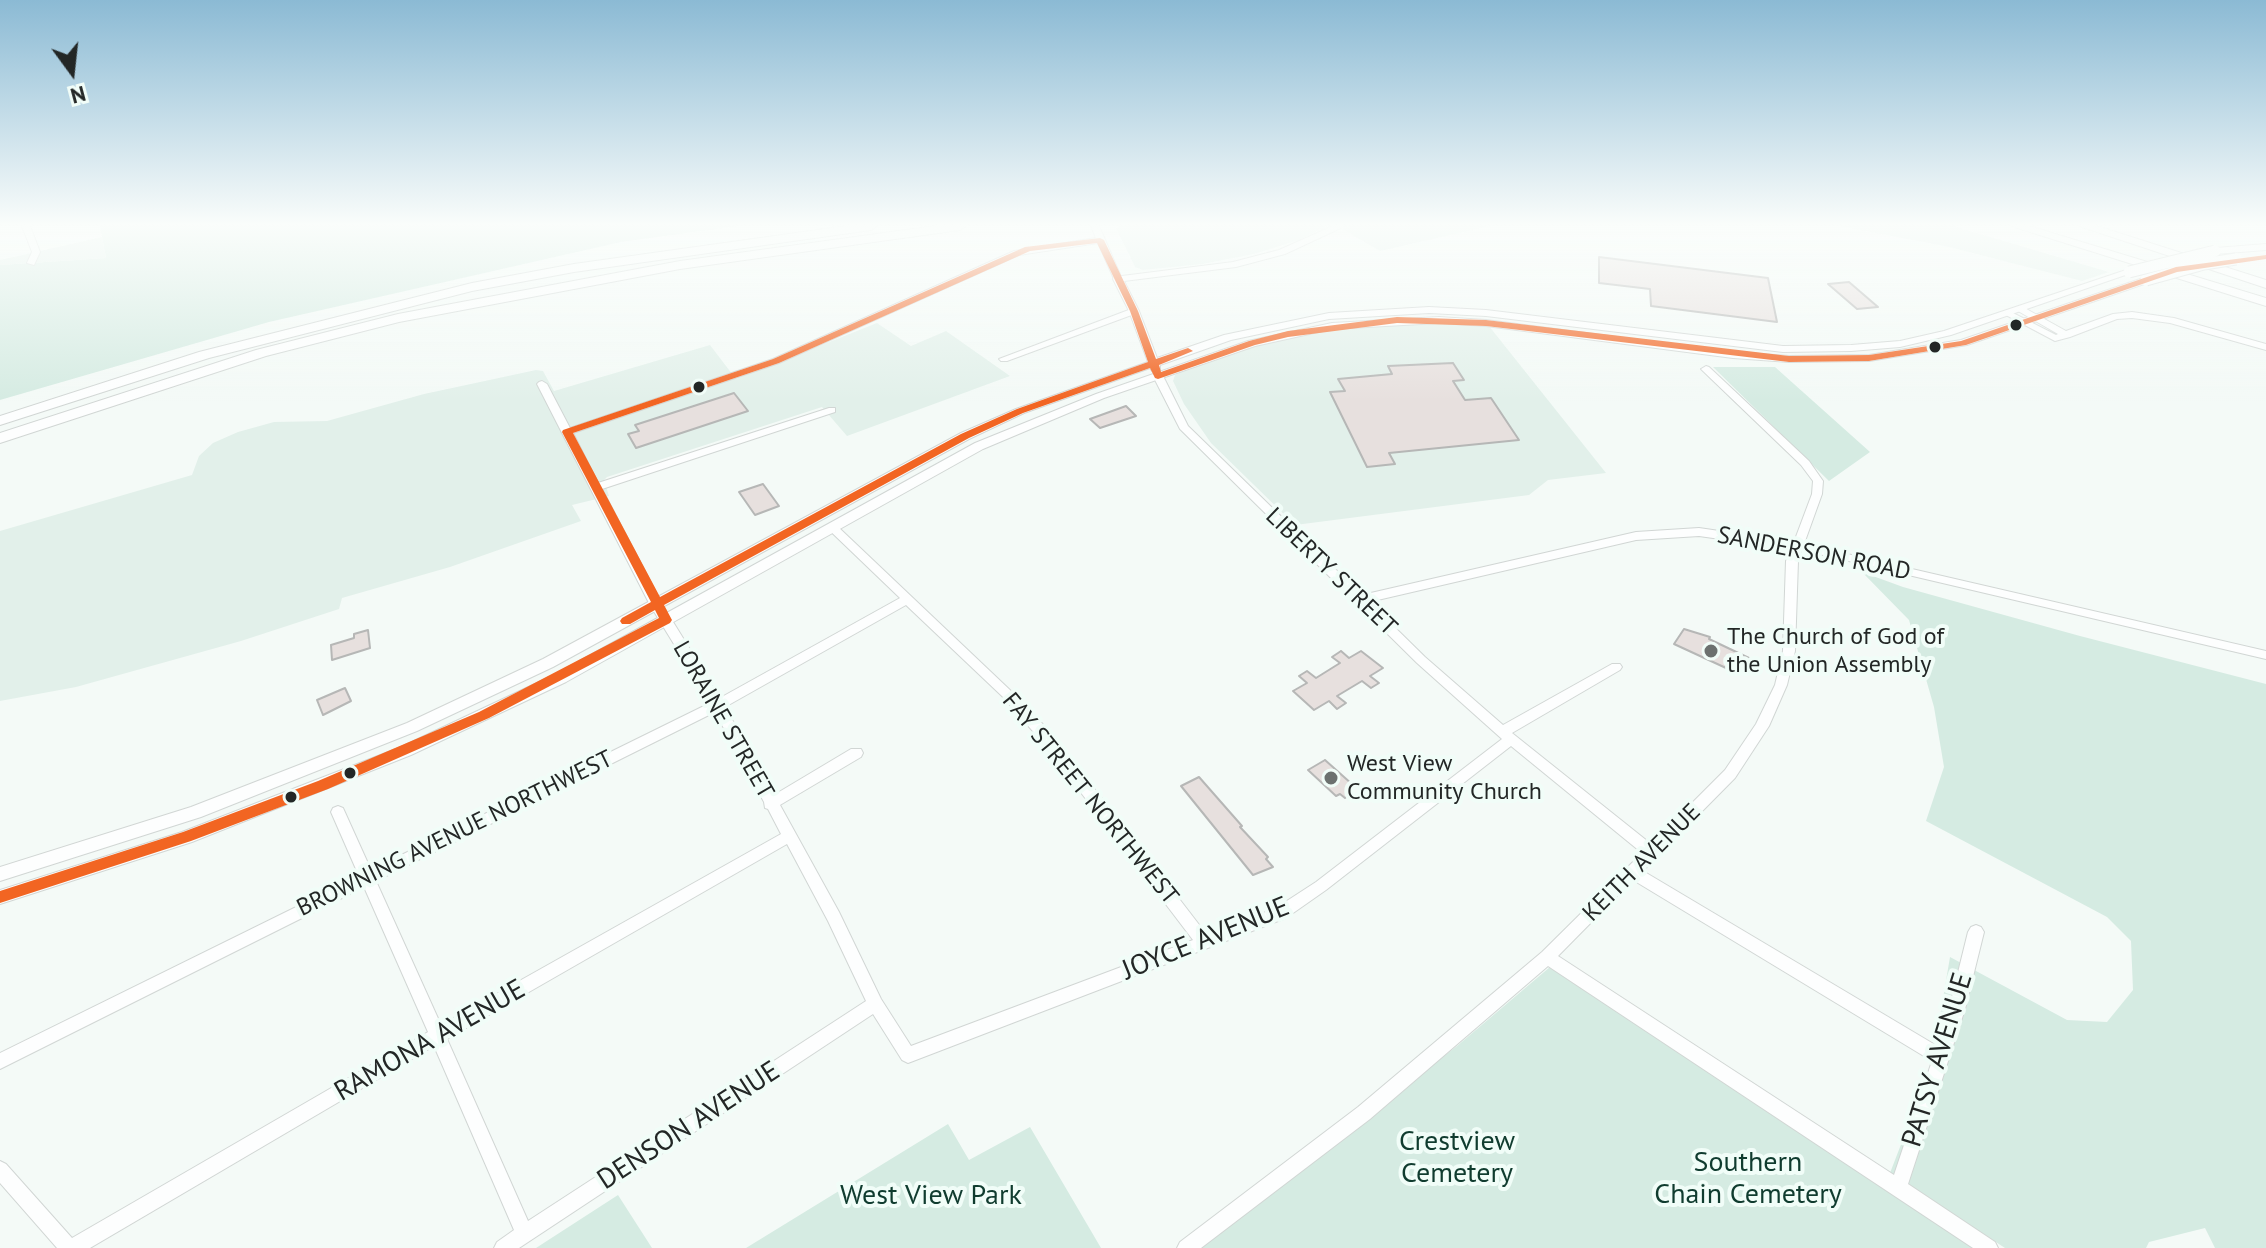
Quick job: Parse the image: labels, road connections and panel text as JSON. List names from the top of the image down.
{
  "streets": {
    "main road": ["LIBERTY STREET"],
    "street": [
      "SANDERSON ROAD",
      "LORAINE STREET",
      "FAY STREET NORTHWEST",
      "BROWNING AVENUE NORTHWEST",
      "KEITH AVENUE",
      "JOYCE AVENUE",
      "RAMONA AVENUE",
      "PATSY AVENUE",
      "DENSON AVENUE"
    ]
  },
  "crossings": [
    ["SANDERSON ROAD", "LIBERTY STREET"],
    ["SANDERSON ROAD", "KEITH AVENUE"],
    ["LIBERTY STREET", "KEITH AVENUE"],
    ["LIBERTY STREET", "JOYCE AVENUE"],
    ["LORAINE STREET", "BROWNING AVENUE NORTHWEST"],
    ["LORAINE STREET", "JOYCE AVENUE"],
    ["LORAINE STREET", "RAMONA AVENUE"],
    ["LORAINE STREET", "DENSON AVENUE"],
    ["FAY STREET NORTHWEST", "BROWNING AVENUE NORTHWEST"],
    ["FAY STREET NORTHWEST", "JOYCE AVENUE"]
  ],
  "parks": ["Crestview Cemetery", "Southern Chain Cemetery", "West View Park"],
  "places": ["The Church of God of the Union Assembly", "West View Community Church"],
  "north": "bottom"
}
